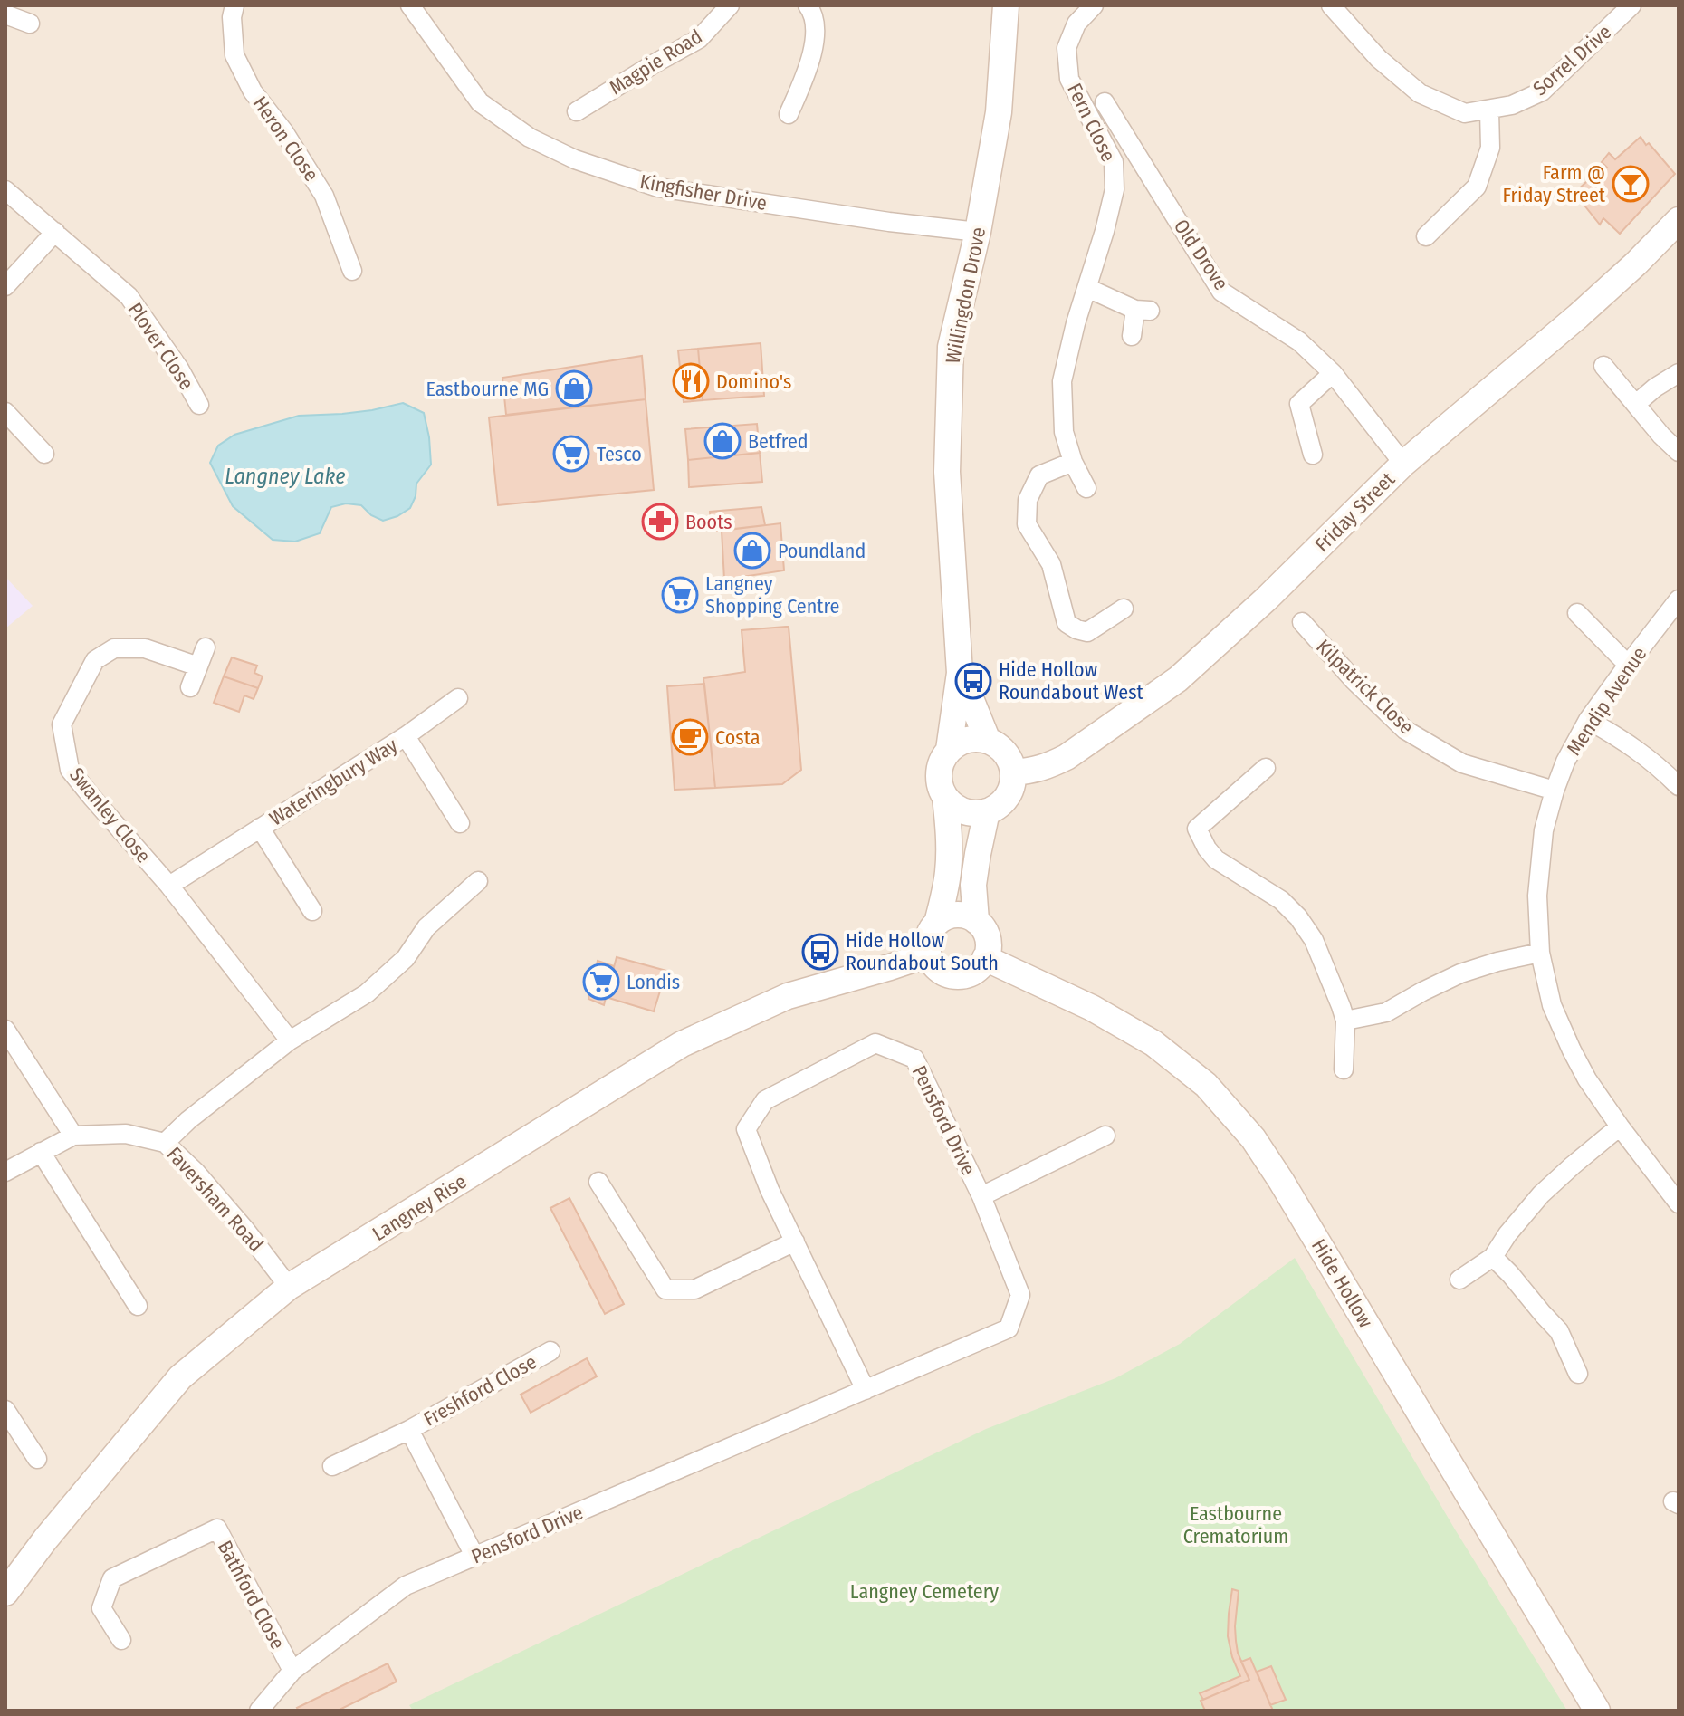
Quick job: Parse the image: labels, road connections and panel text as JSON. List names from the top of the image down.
{
  "streets": {
    "main road": [
      "Willingdon Drove",
      "Friday Street",
      "Langney Rise",
      "Hide Hollow"
    ],
    "street": [
      "Sorrel Drive",
      "Magpie Road",
      "Fern Close",
      "Heron Close",
      "Kingfisher Drive",
      "Old Drove",
      "Plover Close",
      "Kilpatrick Close",
      "Mendip Avenue",
      "Wateringbury Way",
      "Swanley Close",
      "Pensford Drive",
      "Faversham Road",
      "Freshford Close",
      "Bathford Close"
    ]
  },
  "crossings": [
    ["Kingfisher Drive", "Willingdon Drove"],
    ["Old Drove", "Friday Street"],
    ["Willingdon Drove", "Friday Street"],
    ["Kilpatrick Close", "Mendip Avenue"],
    ["Wateringbury Way", "Swanley Close"],
    ["Pensford Drive", "Freshford Close"],
    ["Pensford Drive", "Bathford Close"],
    ["Faversham Road", "Langney Rise"],
    ["Langney Rise", "Hide Hollow"]
  ],
  "water": ["Langney Lake"],
  "parks": ["Eastbourne Crematorium", "Langney Cemetery"],
  "places": {
    "bar": ["Farm @ Friday Street"],
    "restaurant": ["Domino's"],
    "shop": ["Eastbourne MG", "Betfred", "Poundland"],
    "supermarket": ["Tesco", "Langney Shopping Centre", "Londis"],
    "pharmacy": ["Boots"],
    "bus stop": ["Hide Hollow Roundabout West", "Hide Hollow Roundabout South"],
    "cafe": ["Costa"]
  }
}
